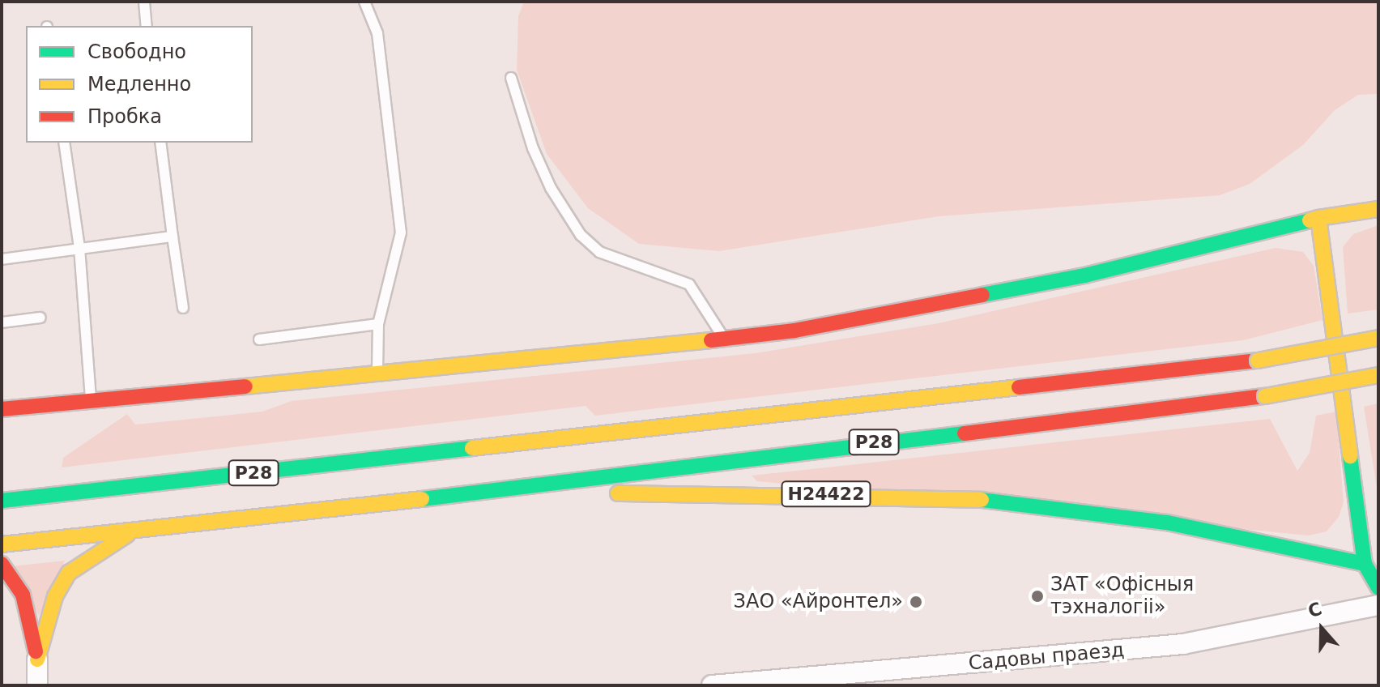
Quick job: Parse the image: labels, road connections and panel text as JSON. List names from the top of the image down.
{
  "streets": {
    "main road": ["Р28", "Н24422"],
    "street": ["Садовы праезд"]
  },
  "crossings": [
    ["Р28", "Н24422"]
  ],
  "places": ["ЗАТ «Офісныя тэхналогіі»", "ЗАО «Айронтел»"],
  "legend": ["Свободно", "Медленно", "Пробка"],
  "north": "top"
}
